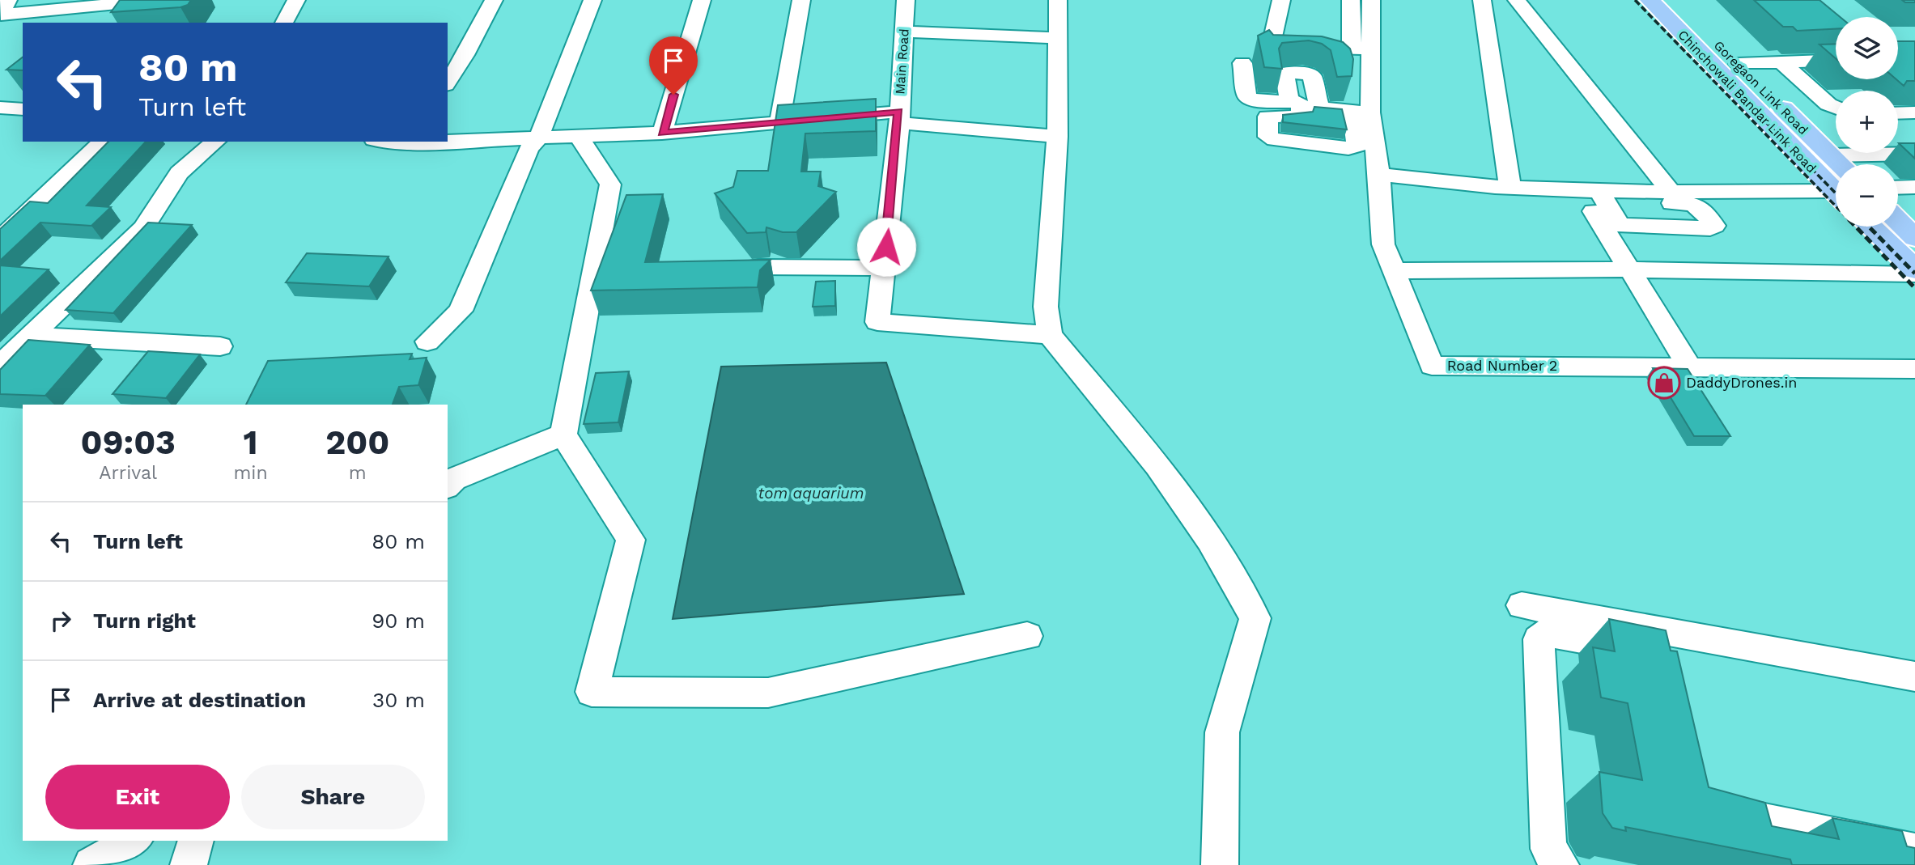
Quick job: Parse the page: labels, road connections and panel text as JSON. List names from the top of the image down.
{
  "streets": {
    "main road": ["Goregaon Link Road", "Chinchowali Bandar Link Road"],
    "street": ["Main Road", "Road Number 2"]
  },
  "water": ["tom aquarium"],
  "places": {
    "shop": ["DaddyDrones.in"]
  },
  "page": {
    "map_buttons": ["+", "−"],
    "turn": ["80 m", "Turn left"],
    "eta": [
      "09:03",
      "Arrival",
      "1",
      "min",
      "200",
      "m"
    ],
    "list": [
      {
        "name": "Turn left",
        "value": "80 m"
      },
      {
        "name": "Turn right",
        "value": "90 m"
      },
      {
        "name": "Arrive at destination",
        "value": "30 m"
      }
    ],
    "buttons": ["Exit", "Share"]
  }
}
